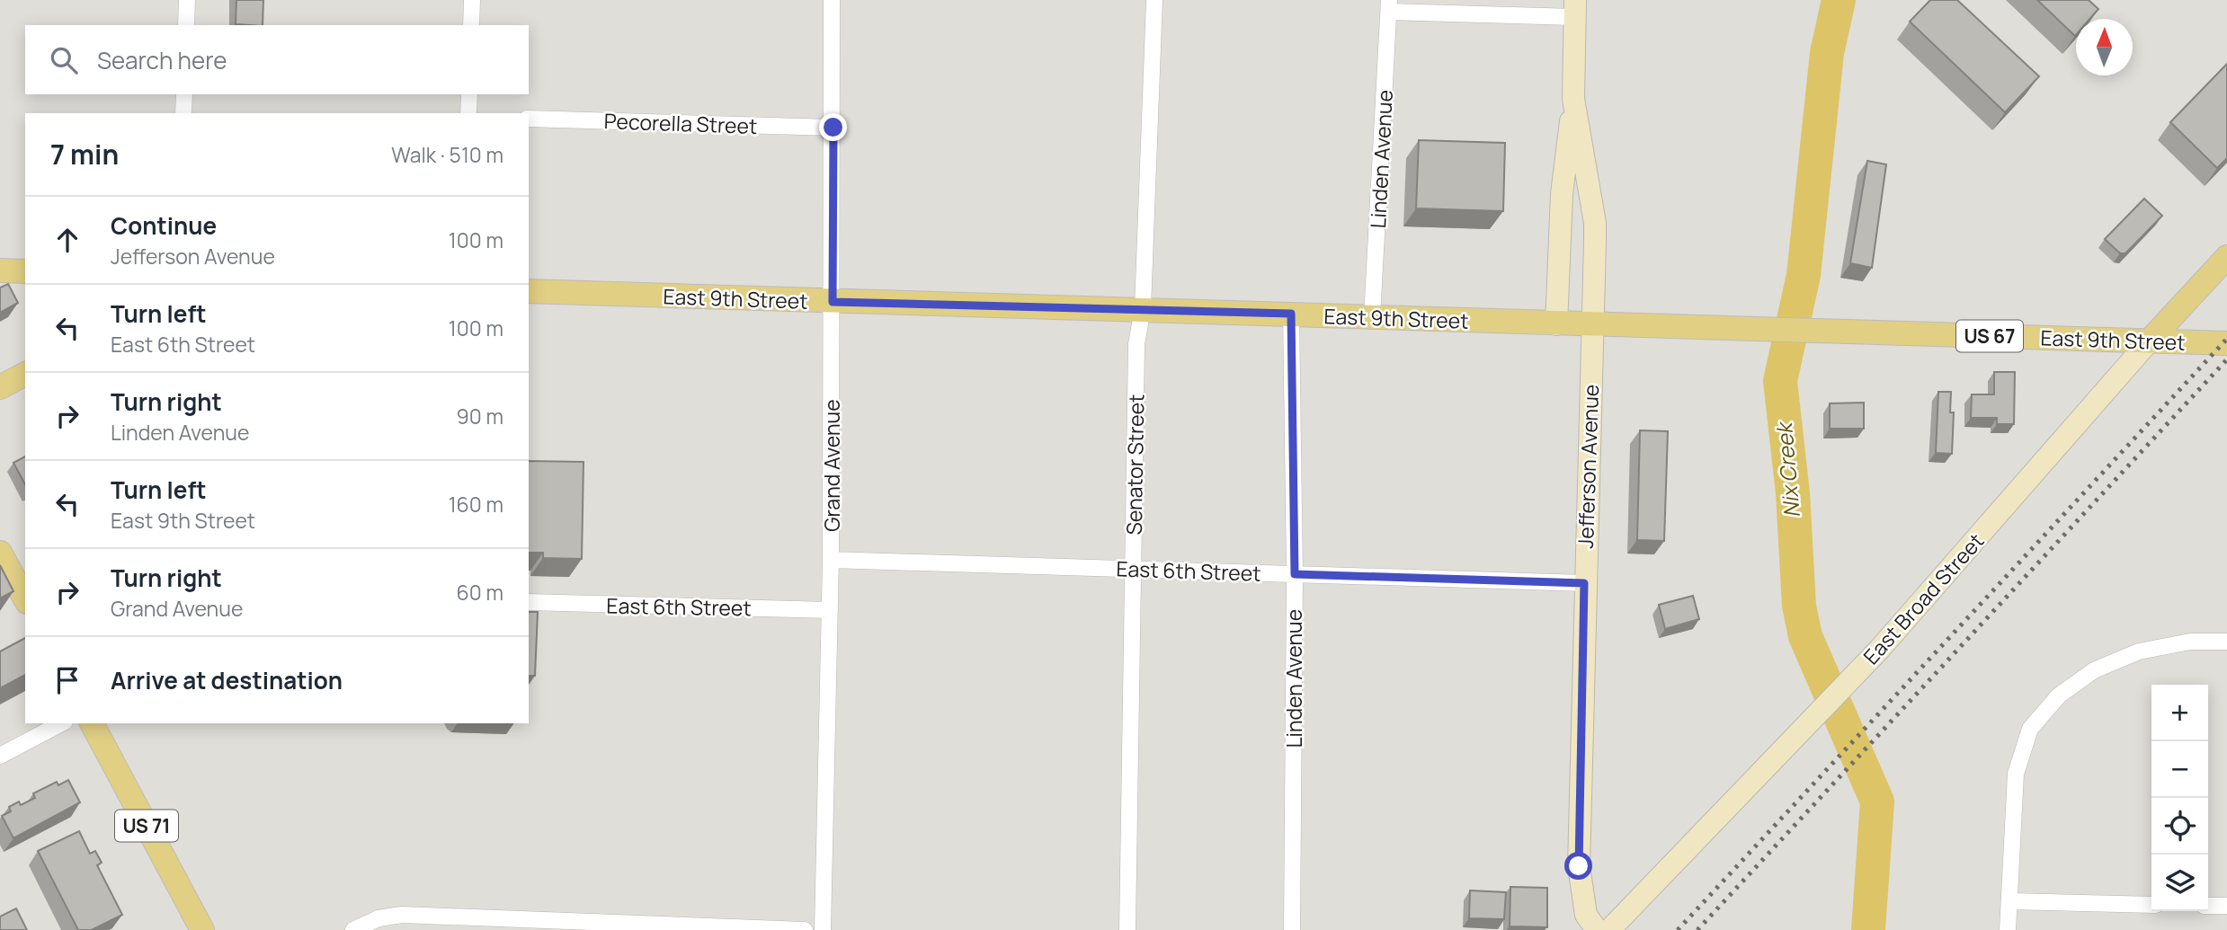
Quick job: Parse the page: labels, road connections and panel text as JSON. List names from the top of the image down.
{
  "streets": {
    "main road": [
      "East 9th Street",
      "US 67",
      "East Broad Street",
      "US 71"
    ],
    "street": [
      "Pecorella Street",
      "Linden Avenue",
      "Senator Street",
      "Grand Avenue",
      "Jefferson Avenue",
      "East 6th Street"
    ]
  },
  "crossings": [
    ["Pecorella Street", "Grand Avenue"],
    ["Linden Avenue", "East 9th Street"],
    ["Linden Avenue", "East 6th Street"],
    ["East 9th Street", "Senator Street"],
    ["East 9th Street", "Grand Avenue"],
    ["East 9th Street", "Jefferson Avenue"],
    ["East 9th Street", "East Broad Street"],
    ["Senator Street", "East 6th Street"],
    ["Grand Avenue", "East 6th Street"],
    ["Jefferson Avenue", "East 6th Street"]
  ],
  "water": ["Nix Creek"],
  "north": "top",
  "page": {
    "search": "Search here",
    "heading": ["7 min", "Walk · 510 m"],
    "list": [
      ["Continue", "Jefferson Avenue", "100 m"],
      ["Turn left", "East 6th Street", "100 m"],
      ["Turn right", "Linden Avenue", "90 m"],
      ["Turn left", "East 9th Street", "160 m"],
      ["Turn right", "Grand Avenue", "60 m"],
      "Arrive at destination"
    ],
    "map_buttons": ["+", "−"]
  }
}
